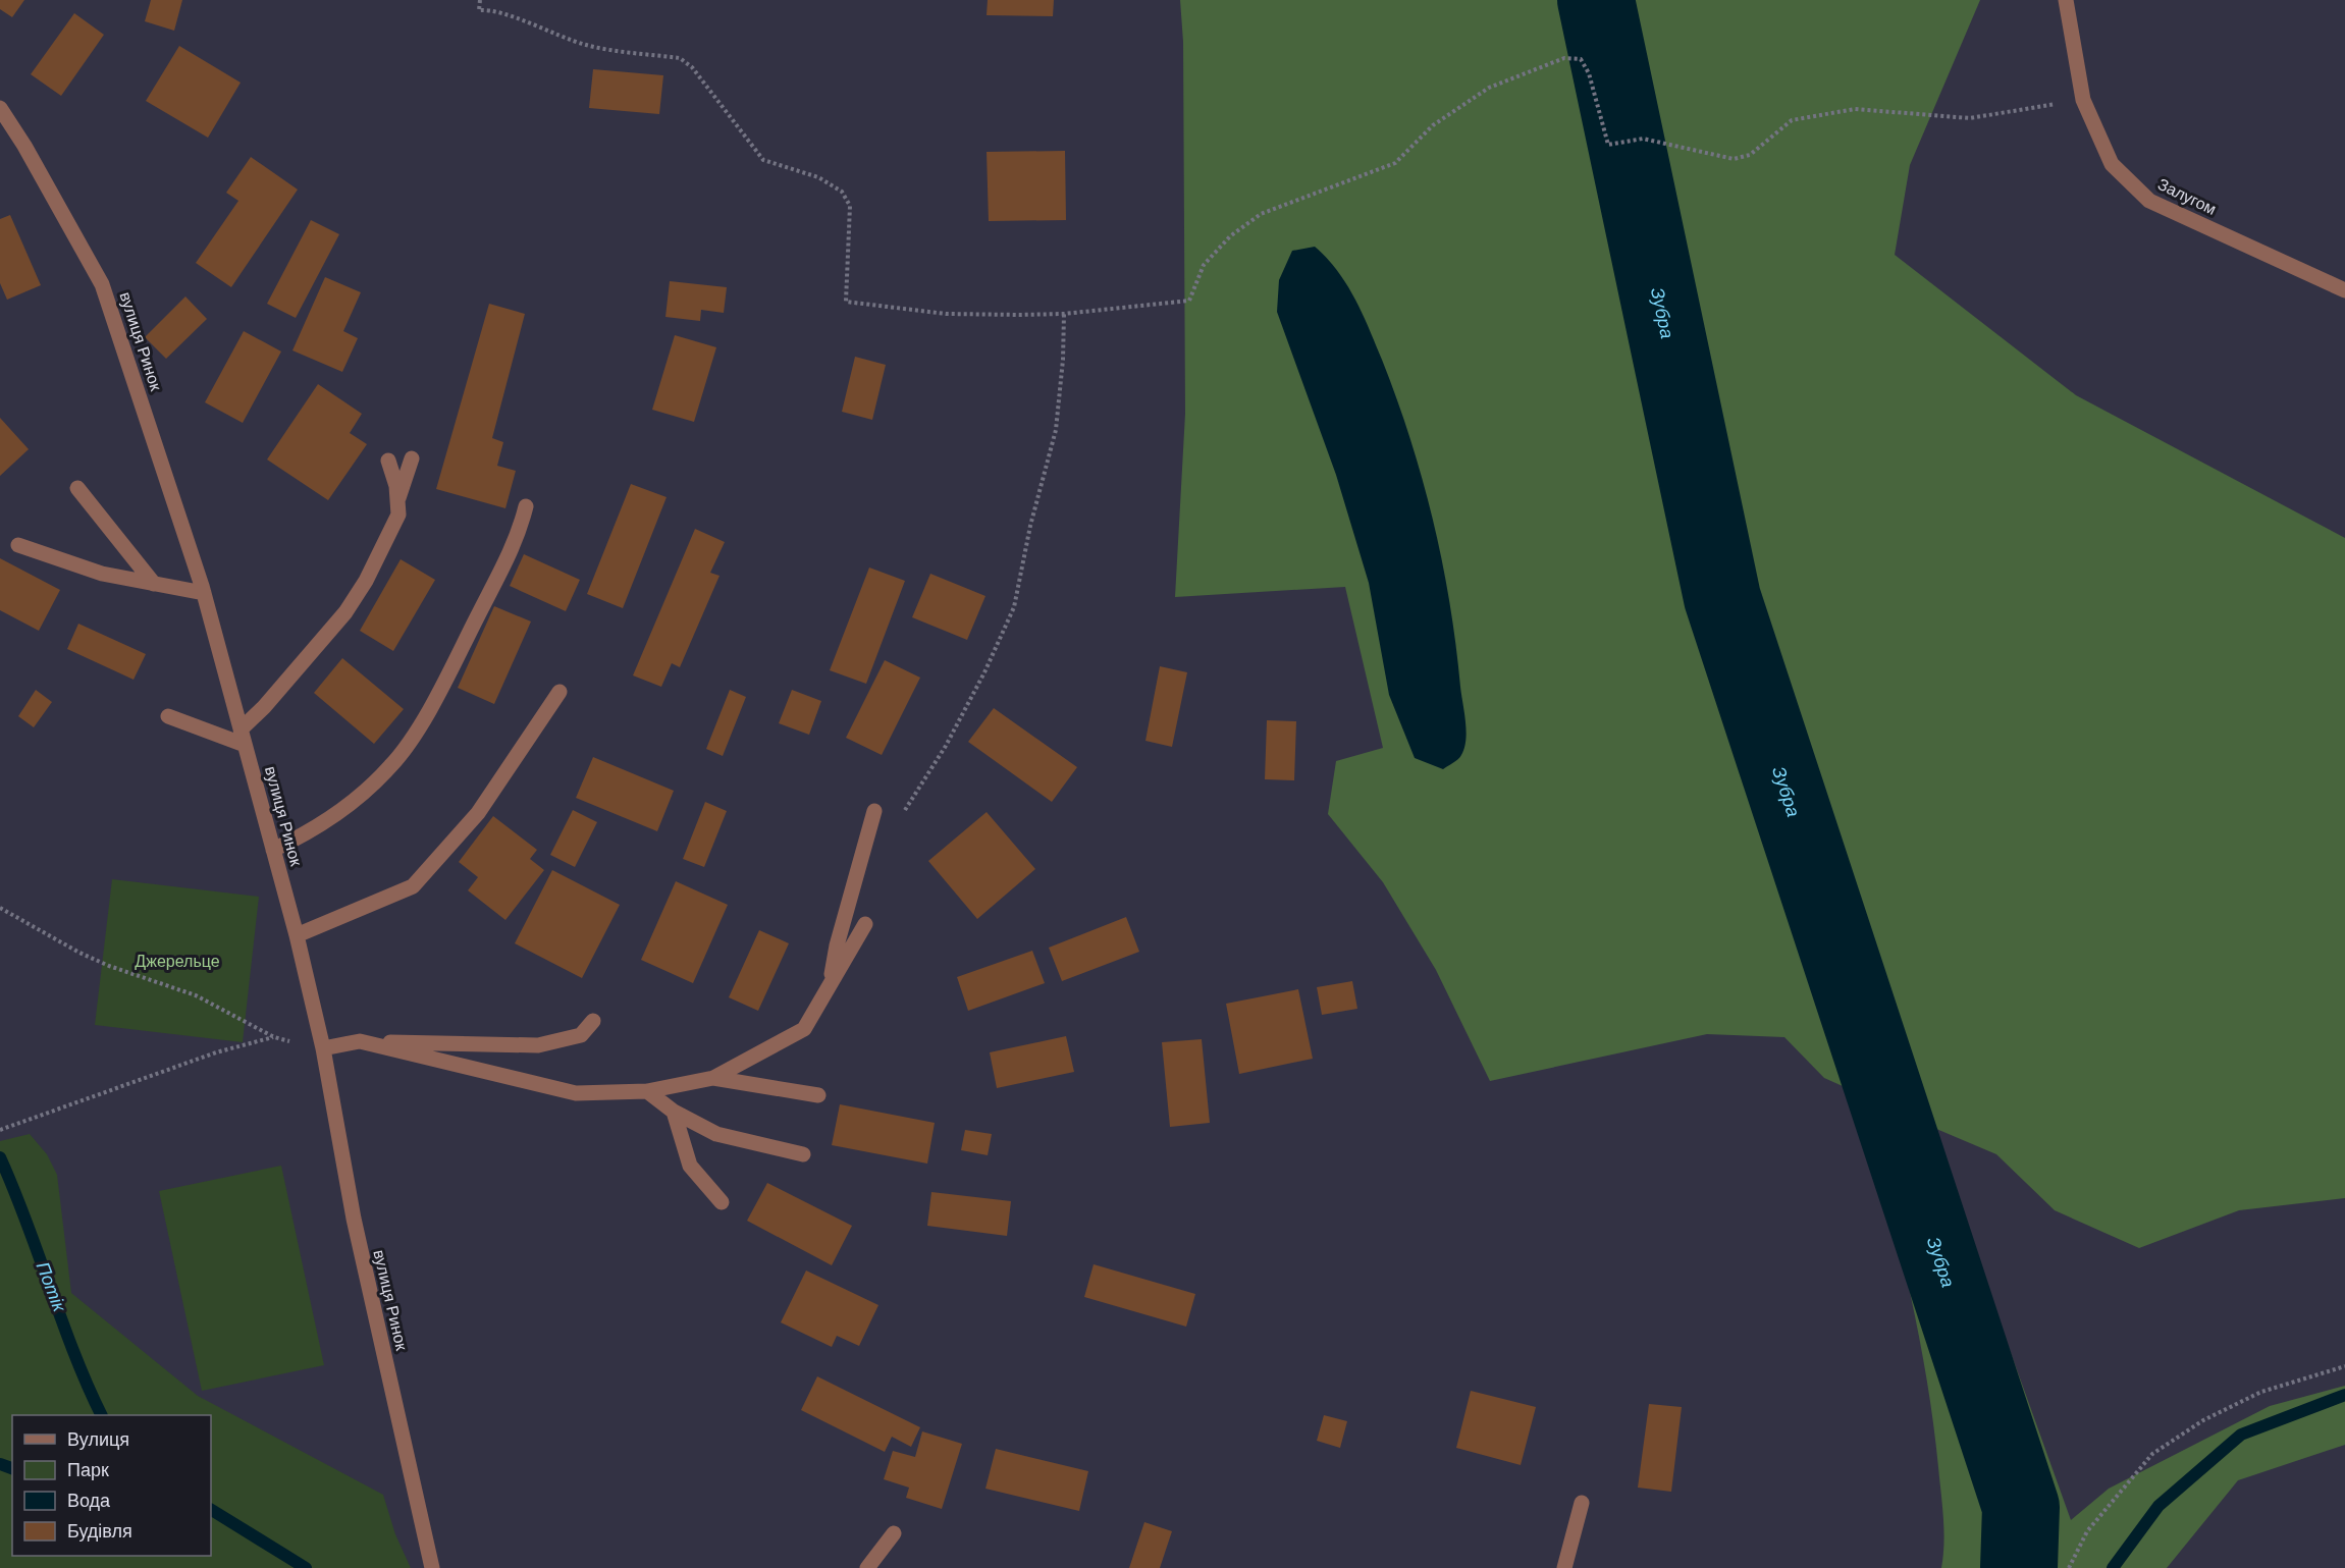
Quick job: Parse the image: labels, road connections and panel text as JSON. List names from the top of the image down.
{
  "streets": {
    "street": ["Залугом", "вулиця Ринок"]
  },
  "water": ["Зубра", "Потік"],
  "parks": ["Джерельце"],
  "legend": [
    "Вулиця",
    "Парк",
    "Вода",
    "Будівля"
  ]
}
